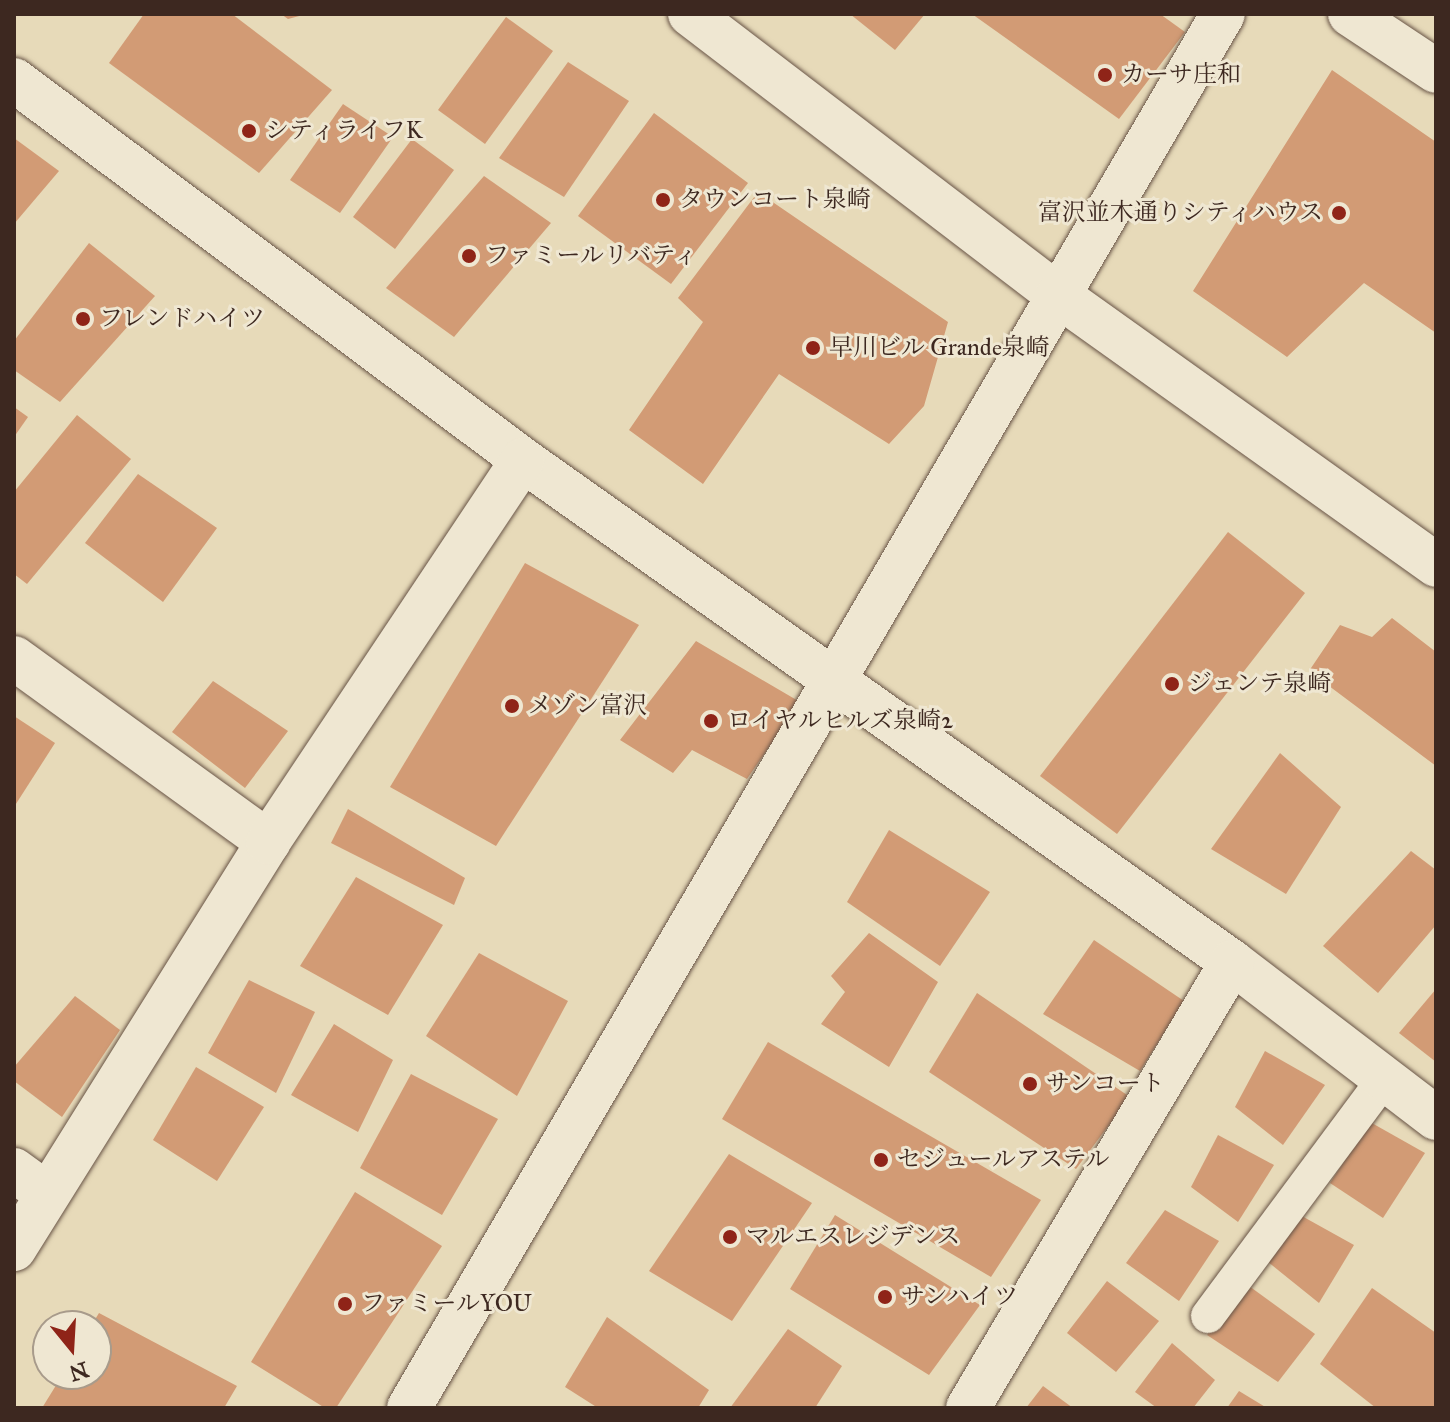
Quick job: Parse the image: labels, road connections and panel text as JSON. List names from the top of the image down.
{
  "places": [
    "カーサ庄和",
    "シティライフK",
    "タウンコート泉崎",
    "富沢並木通りシティハウス",
    "ファミールリバティ",
    "フレンドハイツ",
    "早川ビル Grande泉崎",
    "ジェンテ泉崎",
    "メゾン富沢",
    "ロイヤルヒルズ泉崎2",
    "サンコート",
    "セジュールアステル",
    "マルエスレジデンス",
    "サンハイツ",
    "ファミールYOU"
  ],
  "north": "bottom"
}
